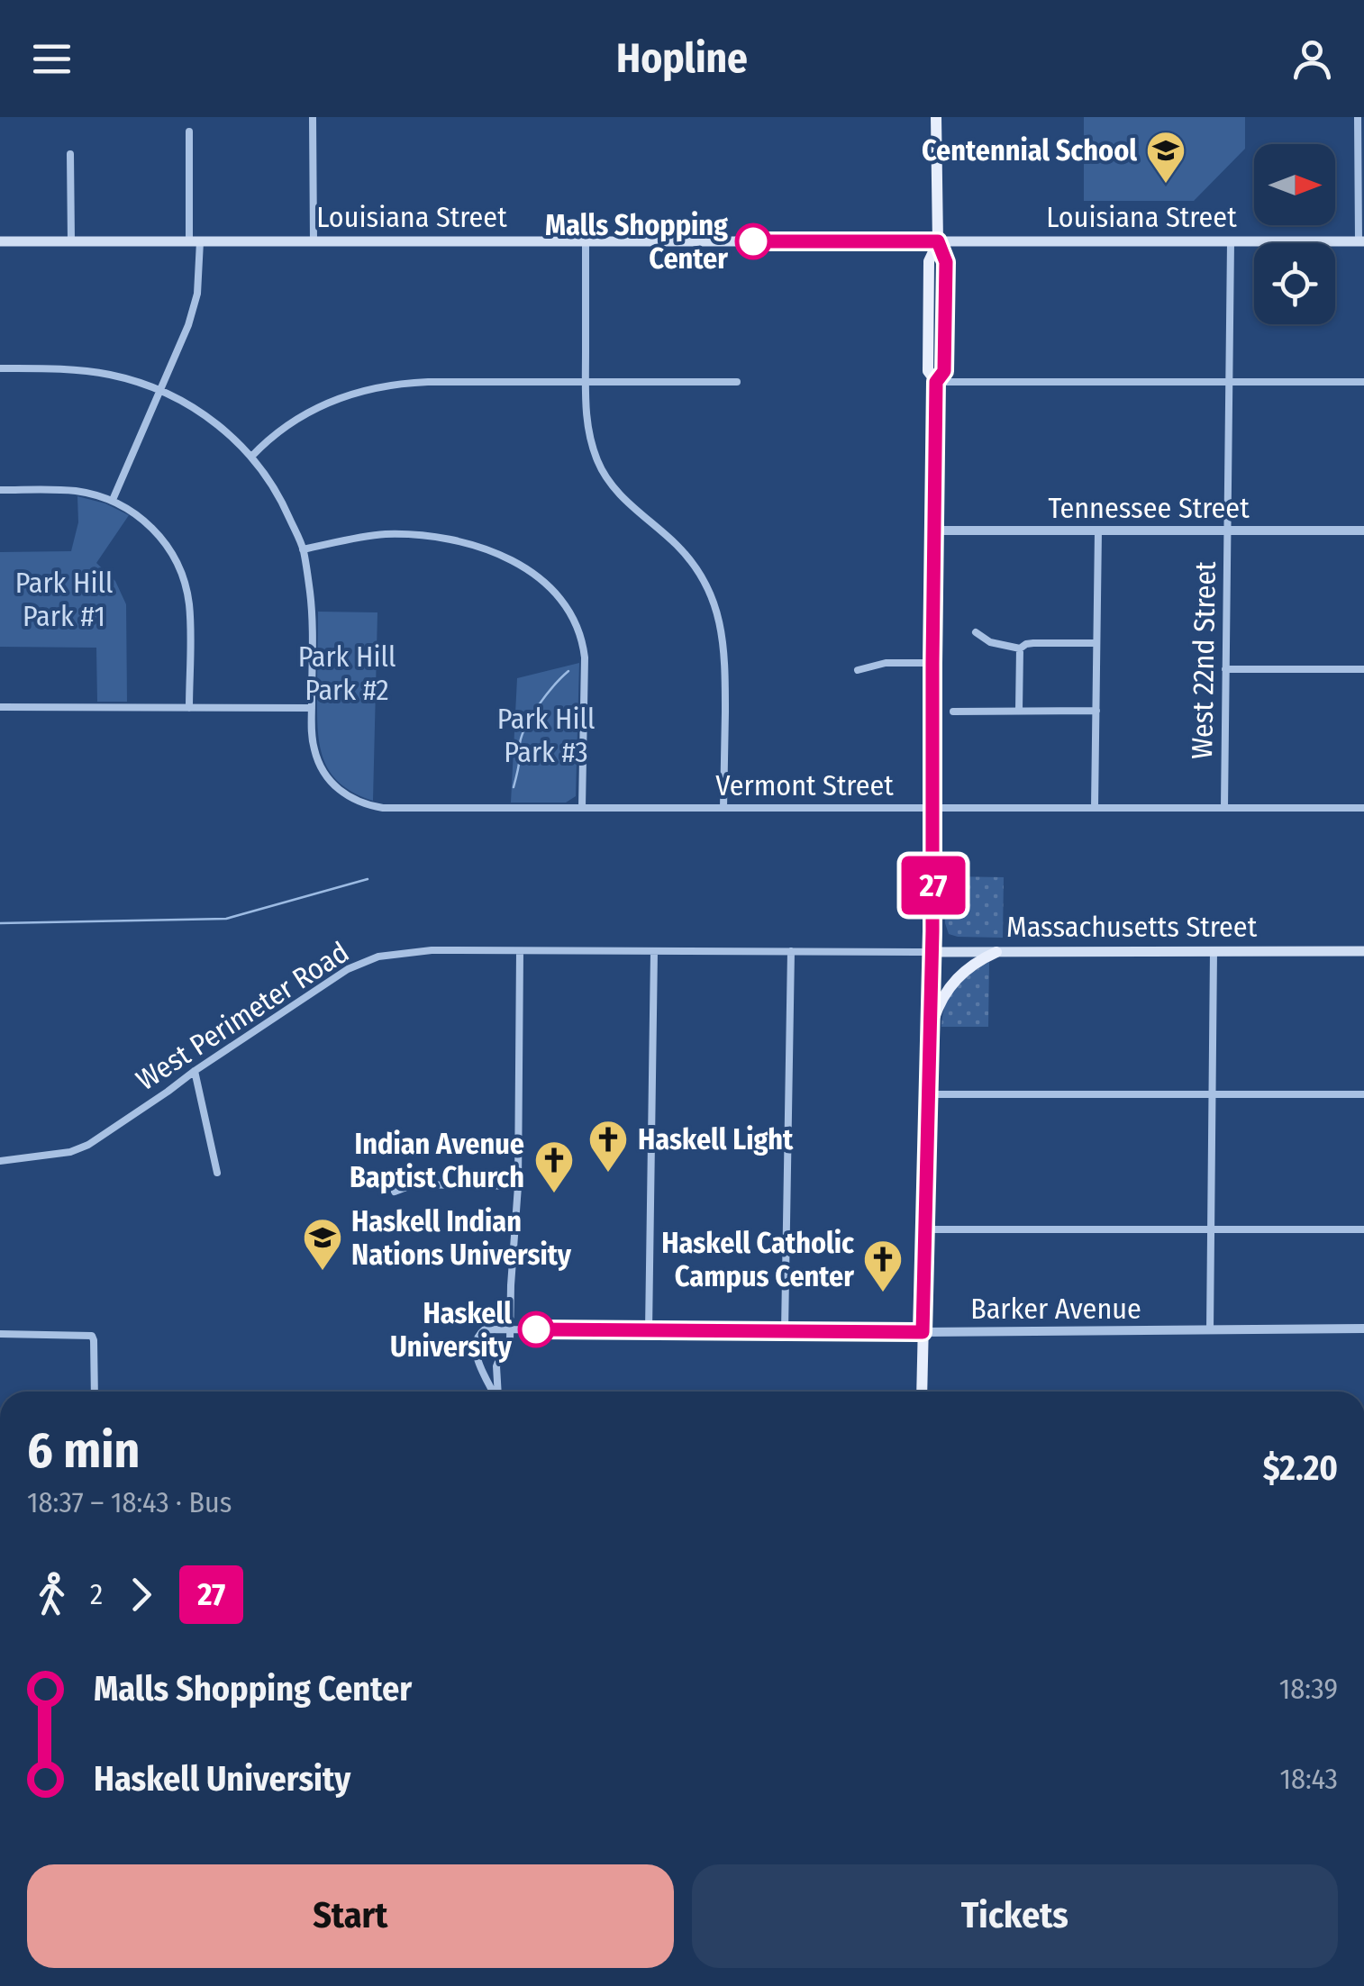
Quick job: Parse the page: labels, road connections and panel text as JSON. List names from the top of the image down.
{
  "streets": {
    "main road": ["Louisiana Street", "Massachusetts Street"],
    "street": [
      "Tennessee Street",
      "West 22nd Street",
      "Vermont Street",
      "West Perimeter Road",
      "Barker Avenue"
    ]
  },
  "crossings": [
    ["Louisiana Street", "West 22nd Street"],
    ["Tennessee Street", "West 22nd Street"],
    ["West 22nd Street", "Vermont Street"],
    ["Massachusetts Street", "West Perimeter Road"]
  ],
  "parks": ["Park Hill Park #1", "Park Hill Park #2", "Park Hill Park #3"],
  "places": {
    "school or university": ["Centennial School", "Haskell Indian Nations University"],
    "other": ["Malls Shopping Center", "Haskell University"],
    "church": ["Haskell Light", "Indian Avenue Baptist Church", "Haskell Catholic Campus Center"]
  },
  "lines": ["bus line 27"],
  "north": "right",
  "page": {
    "header": "Hopline",
    "on_map": "27",
    "heading": ["6 min", "18:37 – 18:43 · Bus", "$2.20"],
    "legs": ["2", "27"],
    "list": [
      {
        "name": "Malls Shopping Center",
        "value": "18:39"
      },
      {
        "name": "Haskell University",
        "value": "18:43"
      }
    ],
    "buttons": ["Start", "Tickets"]
  }
}
